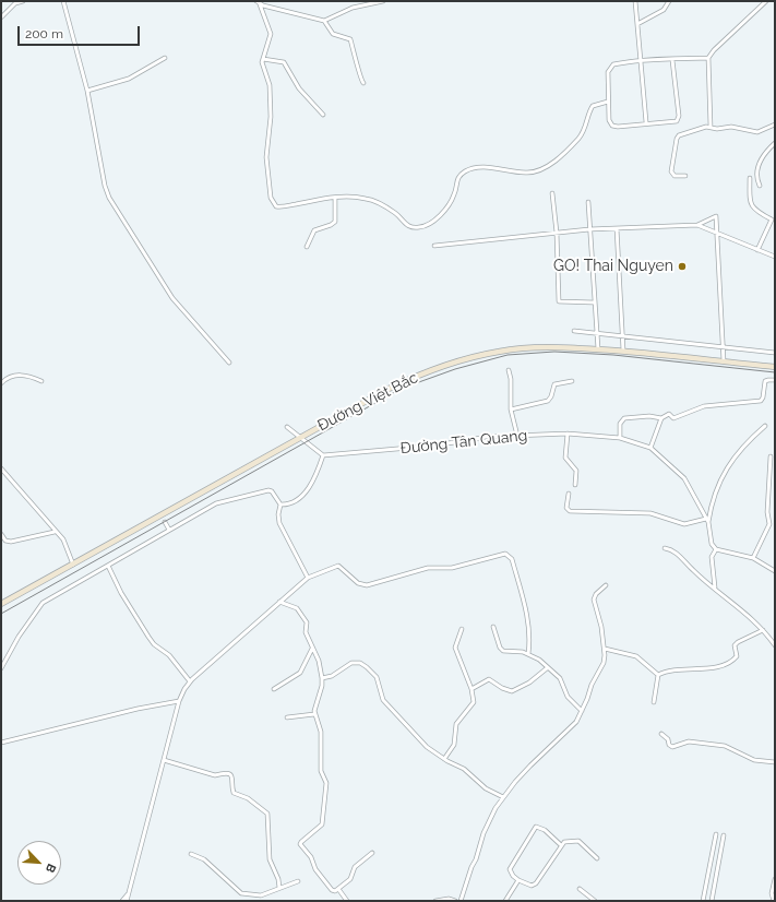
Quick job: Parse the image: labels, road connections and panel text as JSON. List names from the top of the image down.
{
  "streets": {
    "main road": ["Đường Việt Bắc"],
    "street": ["Đường Tân Quang"]
  },
  "places": ["GO! Thai Nguyen"],
  "scale_bar": "200 m",
  "north": "bottom right"
}
